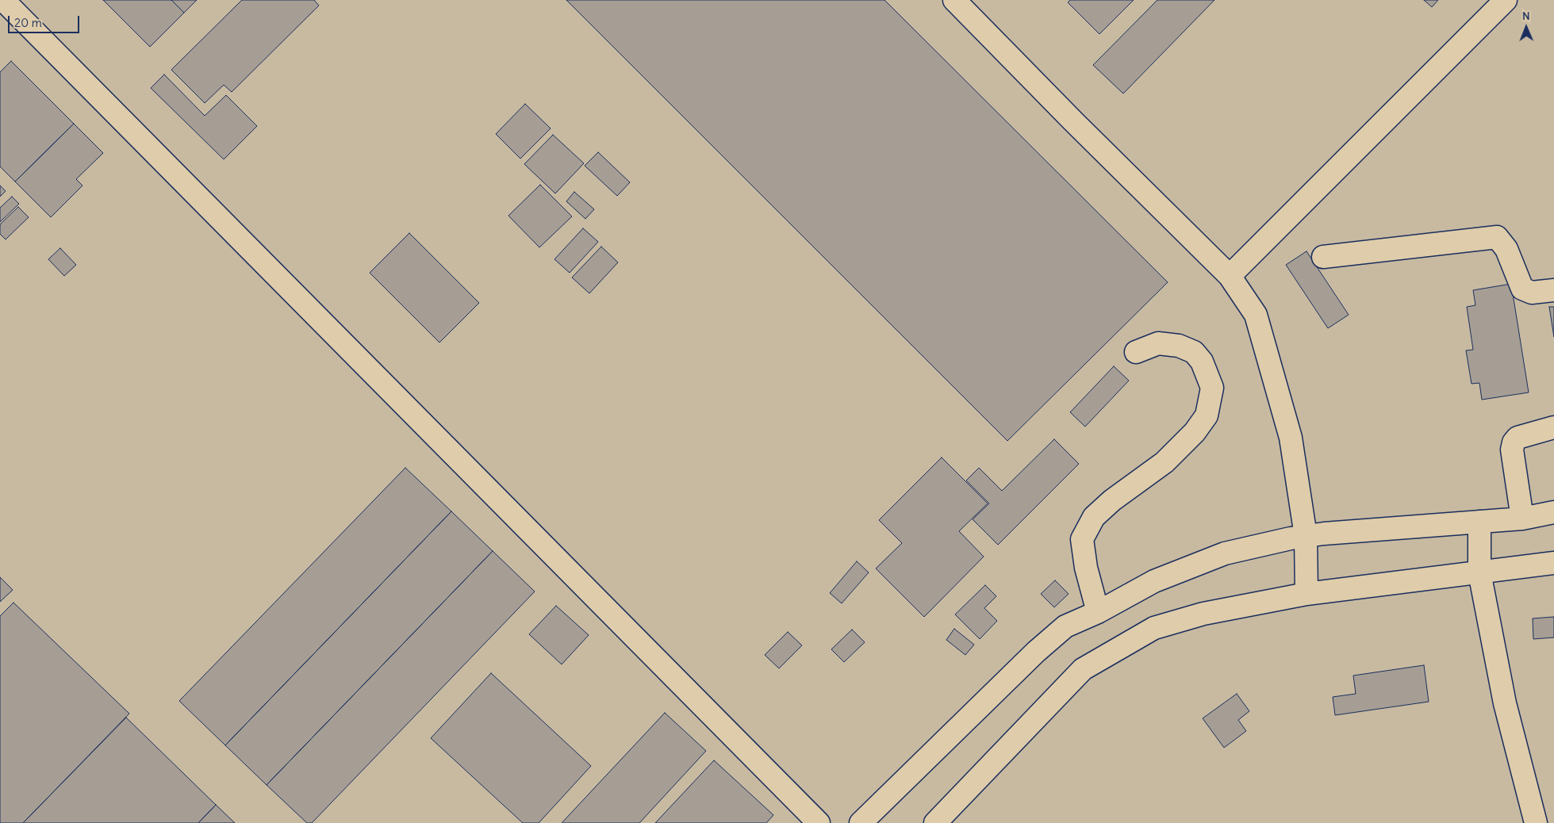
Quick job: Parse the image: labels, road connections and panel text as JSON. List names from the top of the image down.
{
  "scale_bar": "20 m",
  "north": "top"
}
